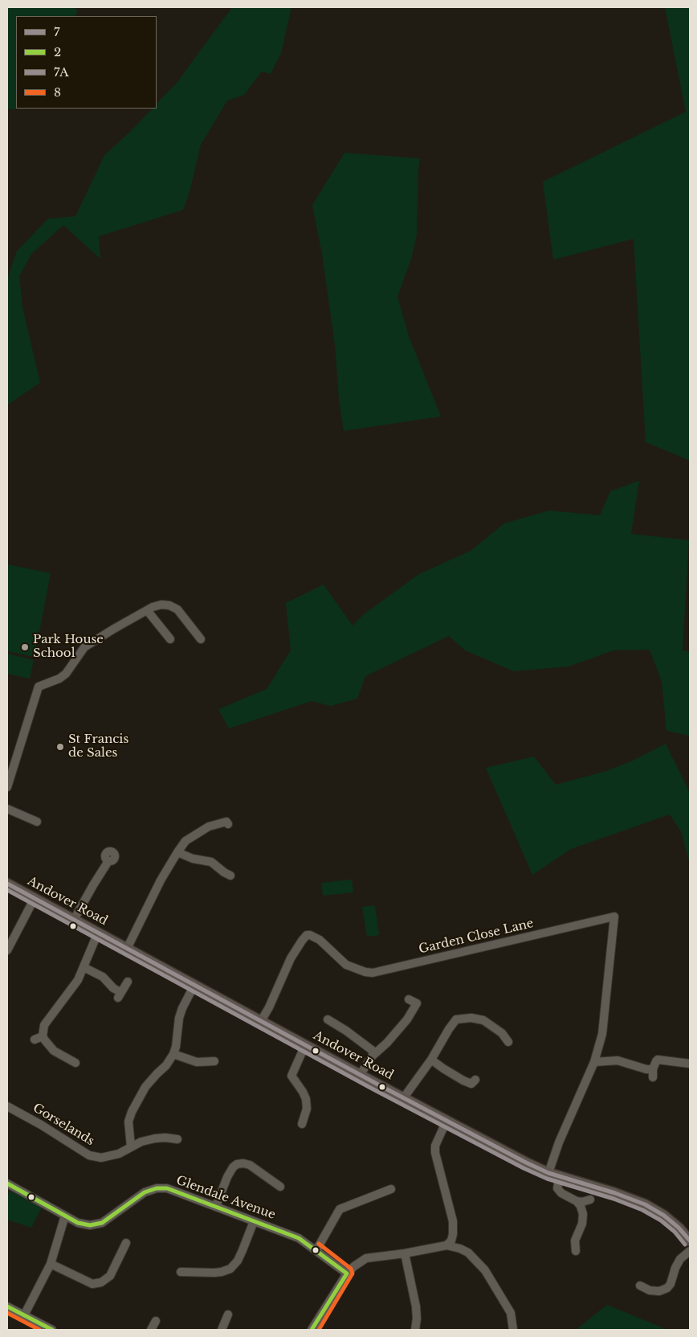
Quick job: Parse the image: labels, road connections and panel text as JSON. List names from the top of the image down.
{
  "streets": {
    "main road": ["Andover Road"],
    "street": ["Garden Close Lane", "Gorselands", "Glendale Avenue"]
  },
  "crossings": [
    ["Andover Road", "Garden Close Lane"]
  ],
  "places": ["Park House School", "St Francis de Sales"],
  "lines": [
    "transit line 7",
    "transit line 7A",
    "transit line 2",
    "transit line 8"
  ],
  "legend": [
    "7",
    "2",
    "7A",
    "8"
  ]
}
